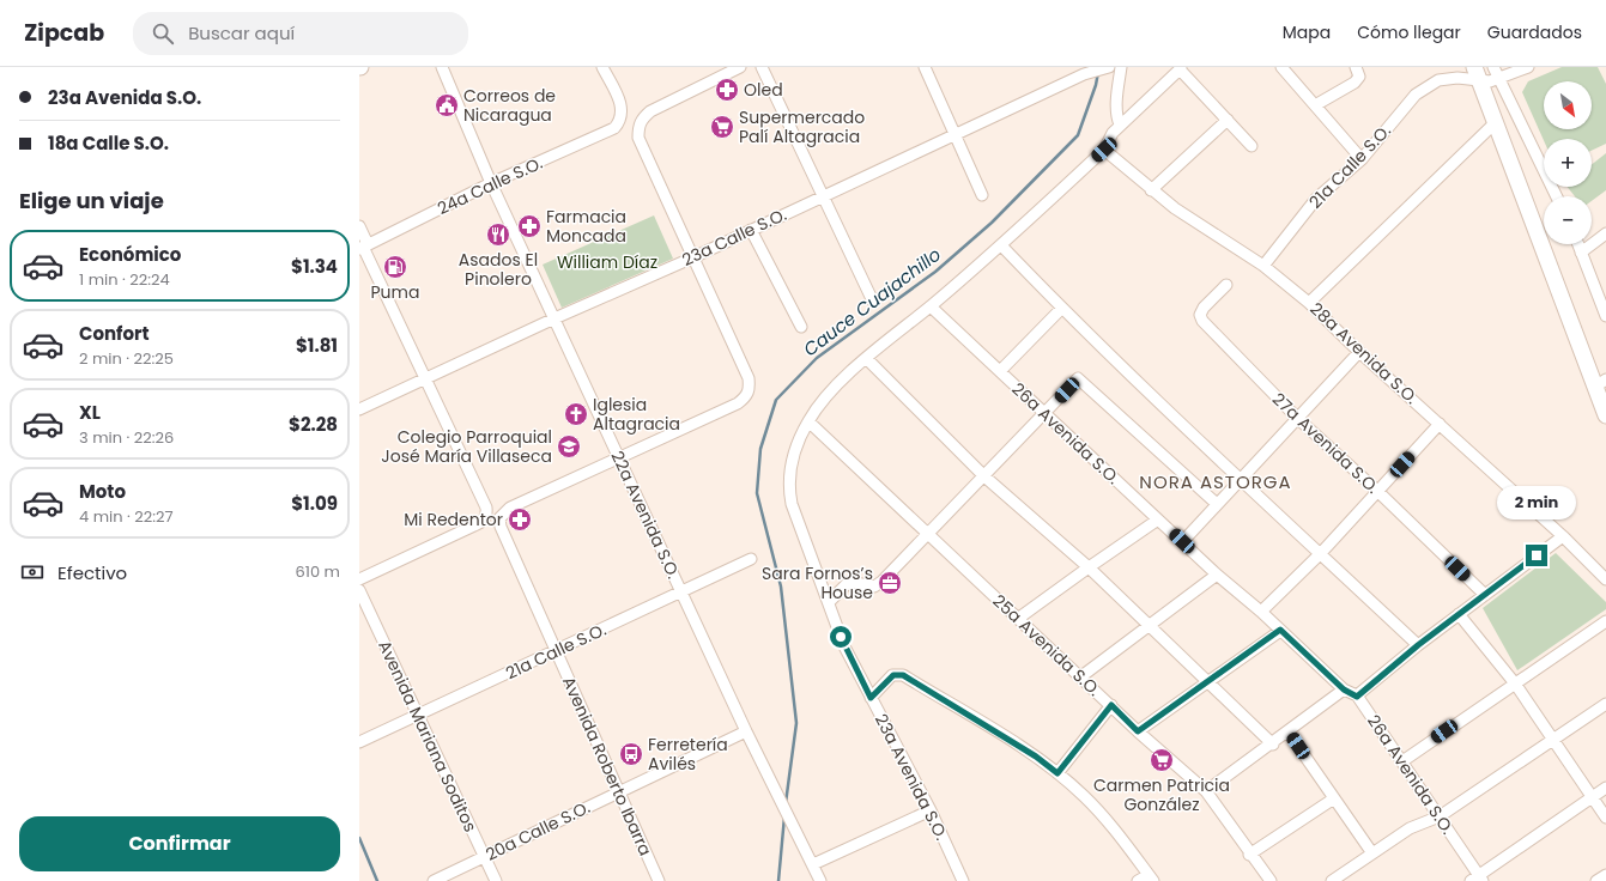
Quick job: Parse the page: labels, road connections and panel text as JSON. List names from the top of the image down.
{
  "streets": {
    "street": [
      "21a Calle S.O.",
      "24a Calle S.O.",
      "23a Calle S.O.",
      "28a Avenida S.O.",
      "26a Avenida S.O.",
      "27a Avenida S.O.",
      "22a Avenida S.O.",
      "25a Avenida S.O.",
      "Avenida Mariana Soditos",
      "Avenida Roberto Ibarra",
      "23a Avenida S.O.",
      "20a Calle S.O."
    ]
  },
  "crossings": [
    ["21a Calle S.O.", "28a Avenida S.O."],
    ["21a Calle S.O.", "22a Avenida S.O."],
    ["21a Calle S.O.", "Avenida Mariana Soditos"],
    ["21a Calle S.O.", "Avenida Roberto Ibarra"],
    ["24a Calle S.O.", "22a Avenida S.O."],
    ["23a Calle S.O.", "22a Avenida S.O."],
    ["28a Avenida S.O.", "23a Avenida S.O."],
    ["26a Avenida S.O.", "23a Avenida S.O."],
    ["22a Avenida S.O.", "Avenida Roberto Ibarra"],
    ["22a Avenida S.O.", "20a Calle S.O."],
    ["25a Avenida S.O.", "23a Avenida S.O."],
    ["Avenida Mariana Soditos", "20a Calle S.O."],
    ["Avenida Roberto Ibarra", "20a Calle S.O."]
  ],
  "districts": ["NORA ASTORGA"],
  "water": ["Cauce Cuajachillo"],
  "parks": ["William Díaz"],
  "places": {
    "pharmacy": ["Oled", "Farmacia Moncada", "Mi Redentor"],
    "public building": ["Correos de Nicaragua"],
    "supermarket": ["Supermercado Palí Altagracia", "Carmen Patricia González"],
    "restaurant": ["Asados El Pinolero"],
    "fuel station": ["Puma"],
    "church": ["Iglesia Altagracia"],
    "school or university": ["Colegio Parroquial José María Villaseca"],
    "office": ["Sara Fornos’s House"],
    "bus stop": ["Ferretería Avilés"]
  },
  "north": "bottom right",
  "page": {
    "header": "Zipcab",
    "search": "Buscar aquí",
    "nav": ["Mapa", "Cómo llegar", "Guardados"],
    "banner": ["23a Avenida S.O.", "18a Calle S.O."],
    "map_buttons": ["+", "−"],
    "heading": "Elige un viaje",
    "list": [
      {
        "name": "Económico",
        "note": "1 min · 22:24",
        "value": "$1.34"
      },
      {
        "name": "Confort",
        "note": "2 min · 22:25",
        "value": "$1.81"
      },
      {
        "name": "XL",
        "note": "3 min · 22:26",
        "value": "$2.28"
      },
      {
        "name": "Moto",
        "note": "4 min · 22:27",
        "value": "$1.09"
      }
    ],
    "bubble": "2 min",
    "pay": ["Efectivo", "610 m"],
    "buttons": "Confirmar"
  }
}
